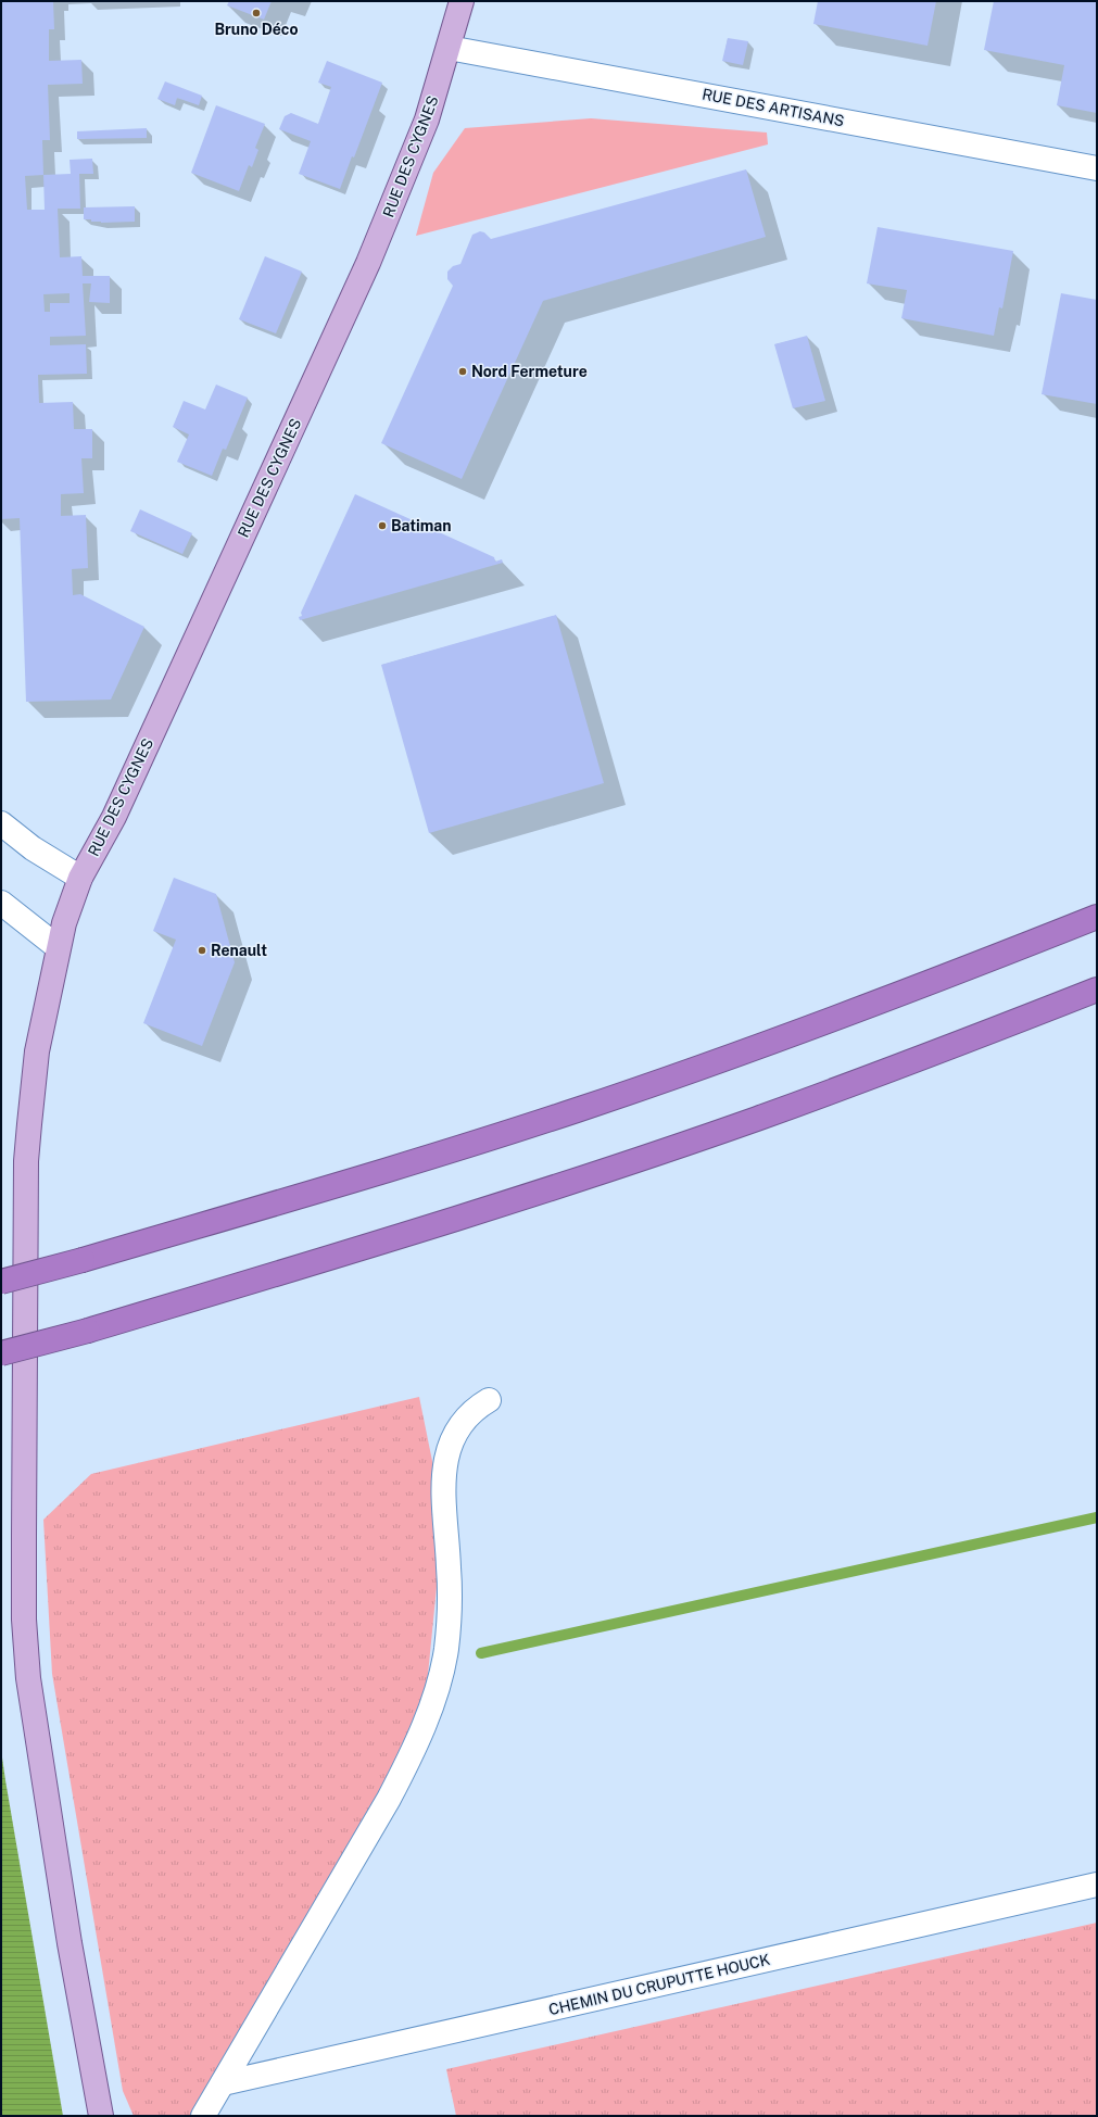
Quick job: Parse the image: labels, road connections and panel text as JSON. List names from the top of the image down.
{
  "streets": {
    "main road": ["RUE DES CYGNES"],
    "street": ["RUE DES ARTISANS", "CHEMIN DU CRUPUTTE HOUCK"]
  },
  "crossings": [
    ["RUE DES ARTISANS", "RUE DES CYGNES"]
  ],
  "places": [
    "Bruno Déco",
    "Nord Fermeture",
    "Batiman",
    "Renault"
  ]
}
